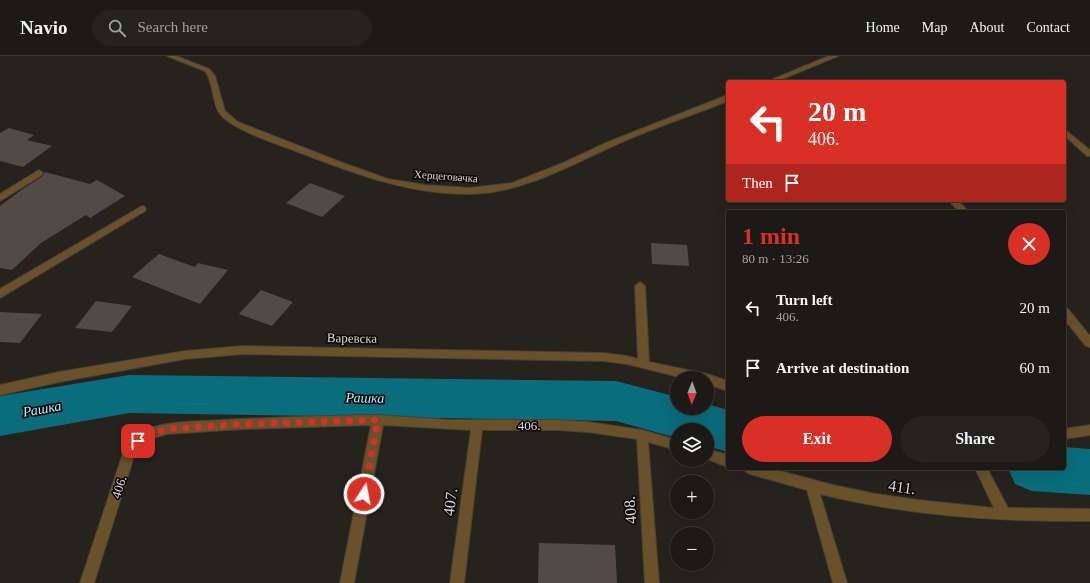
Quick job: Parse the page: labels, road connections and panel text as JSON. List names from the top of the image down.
{
  "streets": {
    "street": [
      "Херцеговачка",
      "Варевска",
      "406.",
      "411.",
      "407.",
      "408."
    ]
  },
  "crossings": [
    ["406.", "407."],
    ["406.", "408."]
  ],
  "water": ["Рашка"],
  "north": "bottom",
  "page": {
    "header": "Navio",
    "search": "Search here",
    "nav": [
      "Home",
      "Map",
      "About",
      "Contact"
    ],
    "turn": ["20 m", "406."],
    "then": "Then",
    "heading": ["1 min", "80 m · 13:26"],
    "list": [
      {
        "name": "Turn left",
        "note": "406.",
        "value": "20 m"
      },
      {
        "name": "Arrive at destination",
        "value": "60 m"
      }
    ],
    "map_buttons": ["+", "−"],
    "buttons": ["Exit", "Share"]
  }
}
